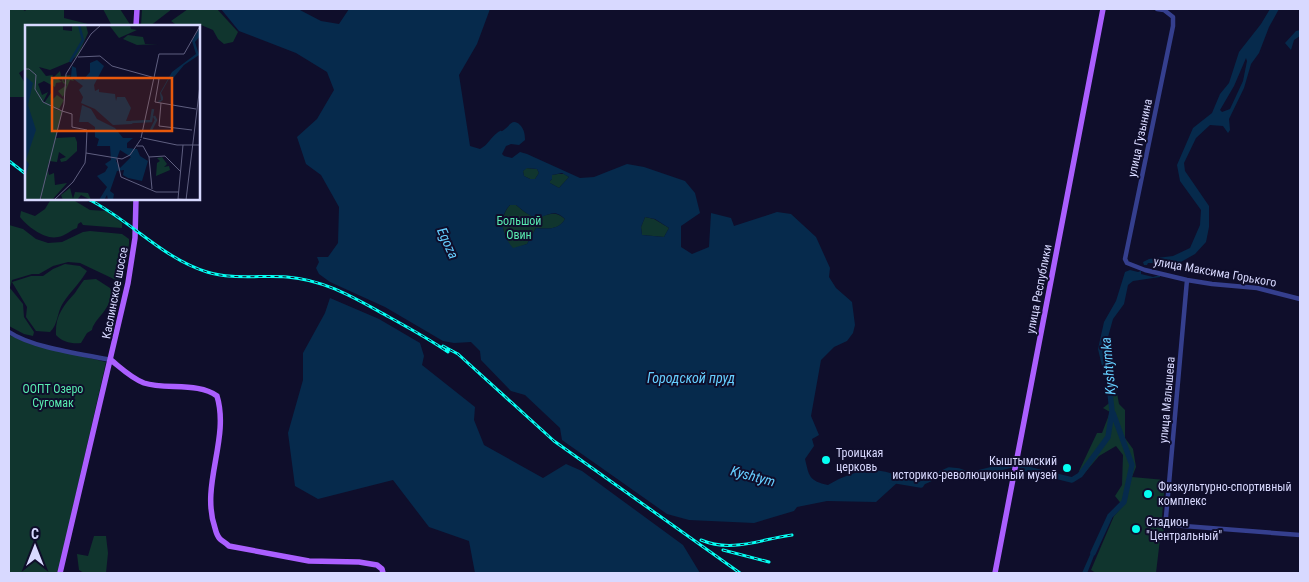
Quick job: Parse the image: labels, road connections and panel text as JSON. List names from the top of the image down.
{
  "streets": {
    "main road": ["улица Республики", "Каслинское шоссе"],
    "street": ["улица Гузынина", "улица Максима Горького", "улица Малышева"]
  },
  "crossings": [
    ["улица Гузынина", "улица Максима Горького"],
    ["улица Максима Горького", "улица Малышева"]
  ],
  "water": [
    "Egoza",
    "Kyshtymka",
    "Городской пруд",
    "Kyshtym"
  ],
  "parks": ["Большой Овин", "ООПТ Озеро Сугомак"],
  "places": [
    "Троицкая церковь",
    "Кыштымский историко-революционный музей",
    "Физкультурно-спортивный комплекс",
    "Стадион \"Центральный\""
  ],
  "north": "top"
}
